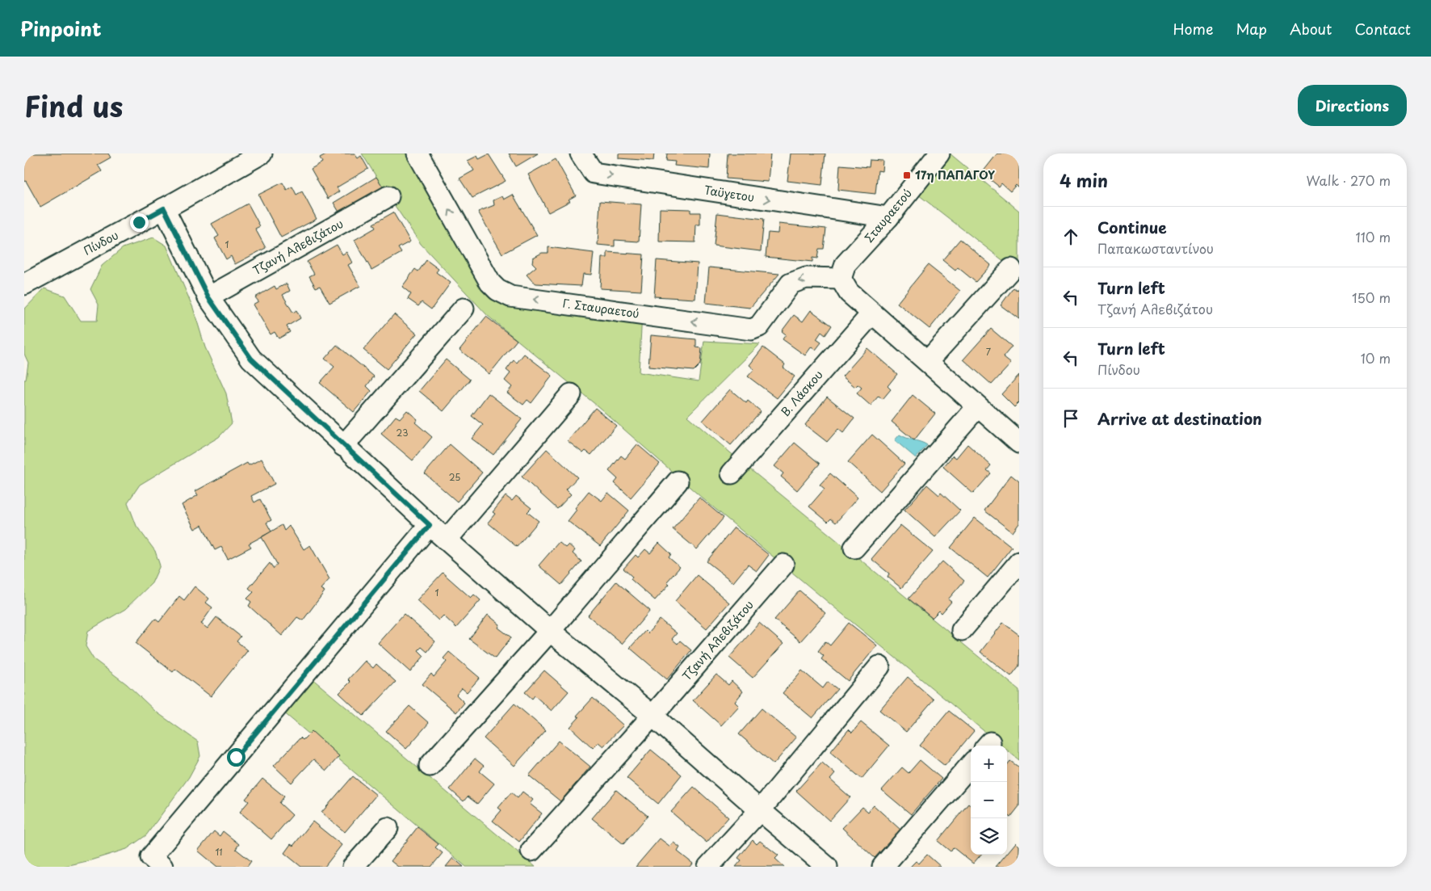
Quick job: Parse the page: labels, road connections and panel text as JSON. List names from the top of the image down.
{
  "streets": {
    "street": [
      "Ταϋγετου",
      "Σταυραετού",
      "Πίνδου",
      "Τζανή Αλεβιζάτου",
      "Γ. Σταυραετού",
      "Β. Λάσκου"
    ]
  },
  "crossings": [
    ["Ταϋγετου", "Σταυραετού"],
    ["Σταυραετού", "Γ. Σταυραετού"]
  ],
  "one_way": ["Ταϋγετου", "Γ. Σταυραετού"],
  "places": {
    "transit": ["17η ΠΑΠΑΓΟΥ"]
  },
  "house_numbers": [
    "1",
    "7",
    "23",
    "25",
    "1",
    "11"
  ],
  "page": {
    "header": "Pinpoint",
    "nav": [
      "Home",
      "Map",
      "About",
      "Contact"
    ],
    "title": "Find us",
    "buttons": "Directions",
    "heading": ["4 min", "Walk · 270 m"],
    "list": [
      ["Continue", "Παπακωσταντίνου", "110 m"],
      ["Turn left", "Τζανή Αλεβιζάτου", "150 m"],
      ["Turn left", "Πίνδου", "10 m"],
      "Arrive at destination"
    ],
    "map_buttons": ["+", "−"]
  }
}
